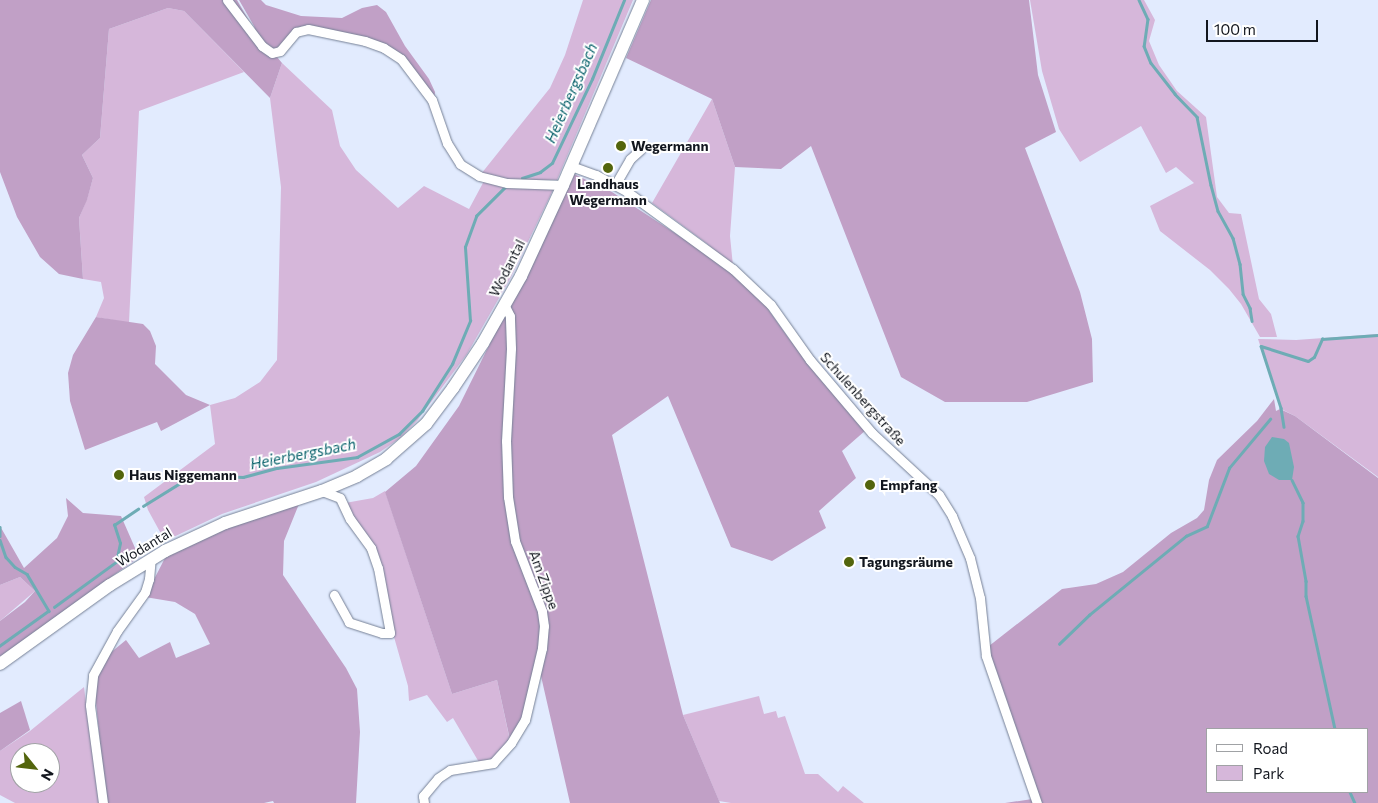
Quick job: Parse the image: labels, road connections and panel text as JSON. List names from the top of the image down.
{
  "streets": {
    "main road": ["Wodantal"],
    "street": ["Schulenbergstraße", "Am Zippe"]
  },
  "crossings": [
    ["Wodantal", "Schulenbergstraße"],
    ["Wodantal", "Am Zippe"]
  ],
  "water": ["Heierbergsbach"],
  "places": [
    "Wegermann",
    "Landhaus Wegermann",
    "Haus Niggemann",
    "Empfang",
    "Tagungsräume"
  ],
  "legend": ["Road", "Park"],
  "scale_bar": "100 m",
  "north": "bottom right"
}
